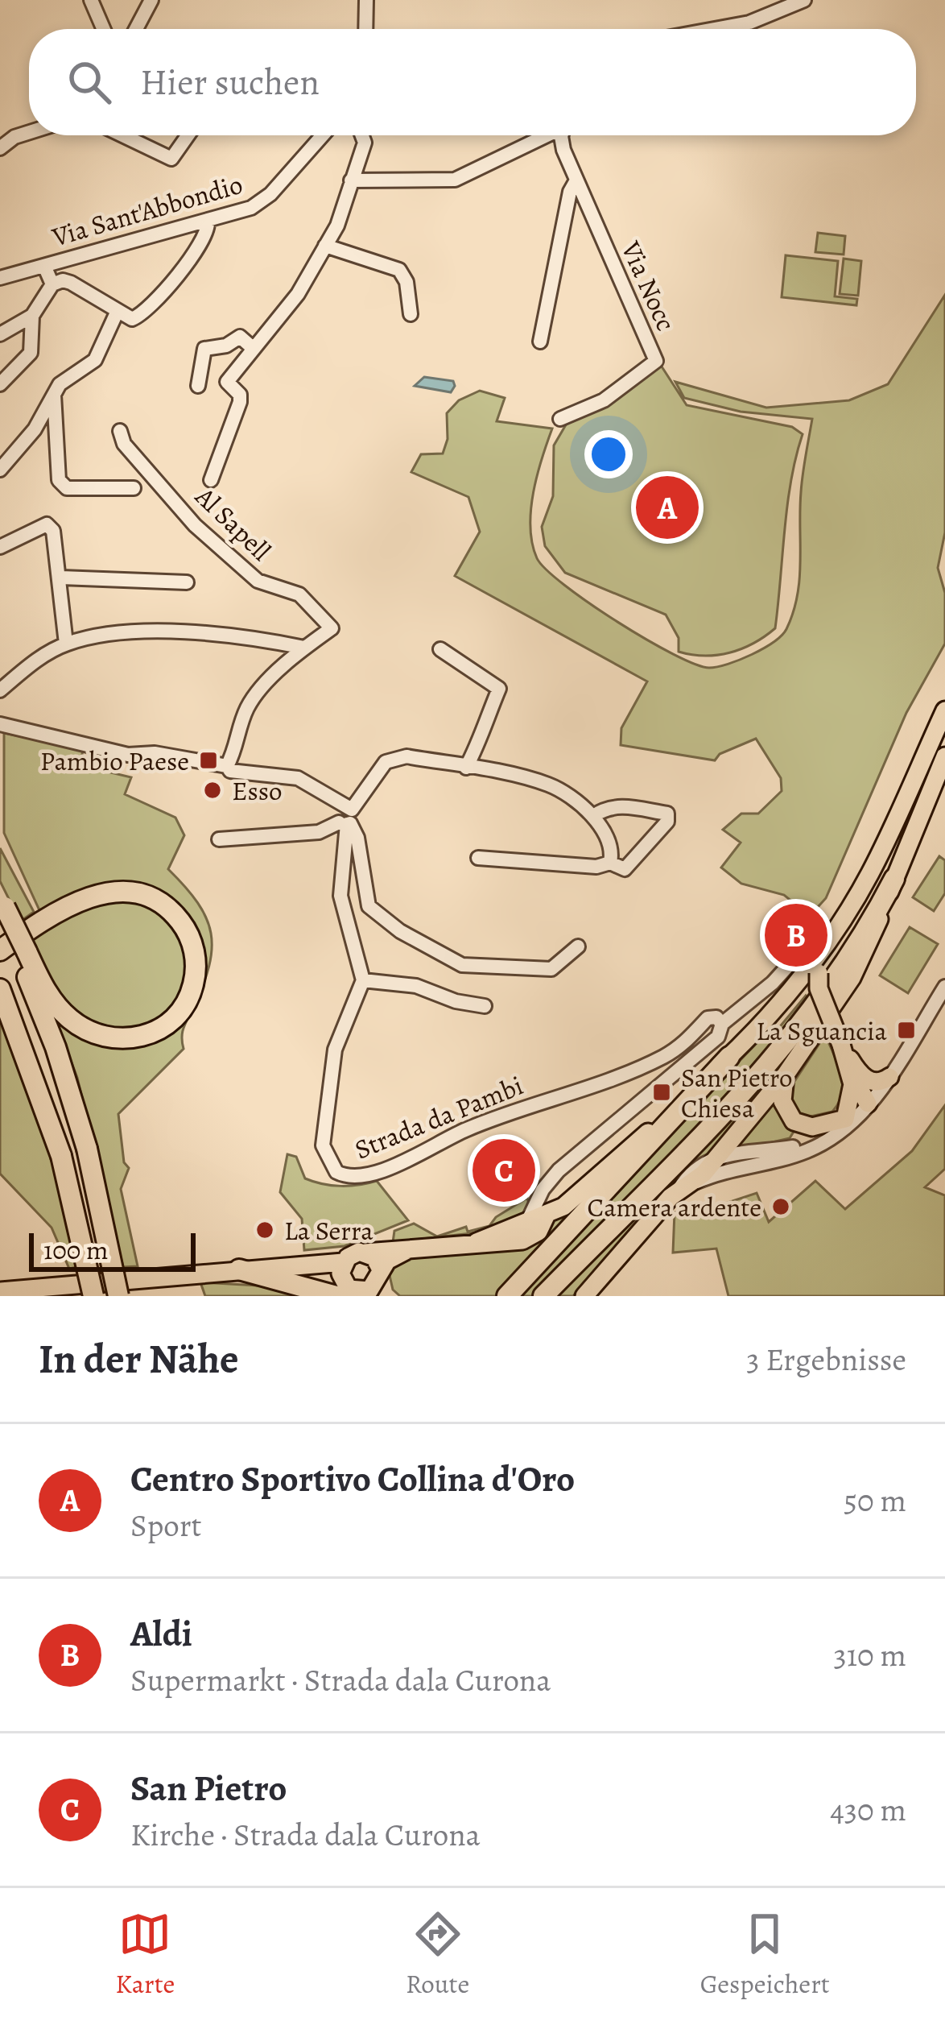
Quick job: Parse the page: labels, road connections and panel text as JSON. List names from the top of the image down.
{
  "streets": {
    "street": [
      "Via Sant'Abbondio",
      "Via Nocc",
      "Al Sapell",
      "Strada da Pambi"
    ]
  },
  "places": {
    "transit": ["Pambio Paese", "La Sguancia", "San Pietro Chiesa"],
    "other": ["Esso", "Camera ardente", "La Serra"]
  },
  "scale_bar": "100 m",
  "page": {
    "search": "Hier suchen",
    "pins": ["A", "B", "C"],
    "scale": "100 m",
    "heading": ["In der Nähe", "3 Ergebnisse"],
    "list": [
      {
        "mark": "A",
        "name": "Centro Sportivo Collina d'Oro",
        "note": "Sport",
        "value": "50 m"
      },
      {
        "mark": "B",
        "name": "Aldi",
        "note": "Supermarkt · Strada dala Curona",
        "value": "310 m"
      },
      {
        "mark": "C",
        "name": "San Pietro",
        "note": "Kirche · Strada dala Curona",
        "value": "430 m"
      }
    ],
    "nav": ["Karte", "Route", "Gespeichert"]
  }
}
